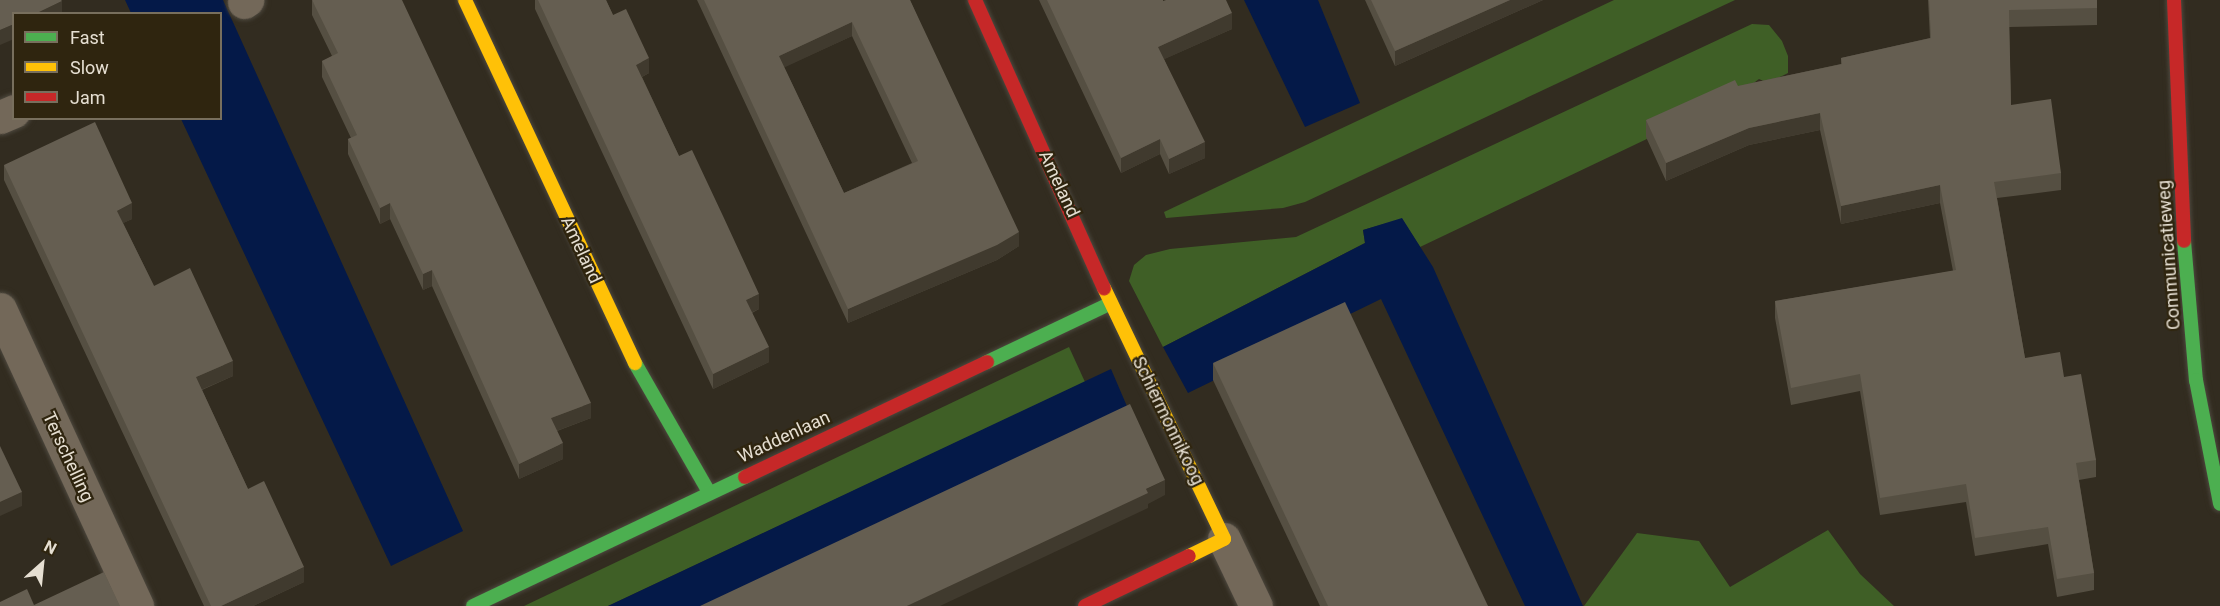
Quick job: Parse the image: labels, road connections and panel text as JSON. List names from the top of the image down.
{
  "streets": {
    "street": [
      "Ameland",
      "Communicatieweg",
      "Schiermonnikoog",
      "Waddenlaan",
      "Terschelling"
    ]
  },
  "crossings": [
    ["Ameland", "Schiermonnikoog"],
    ["Ameland", "Waddenlaan"],
    ["Schiermonnikoog", "Waddenlaan"]
  ],
  "legend": ["Fast", "Slow", "Jam"],
  "north": "top right"
}
